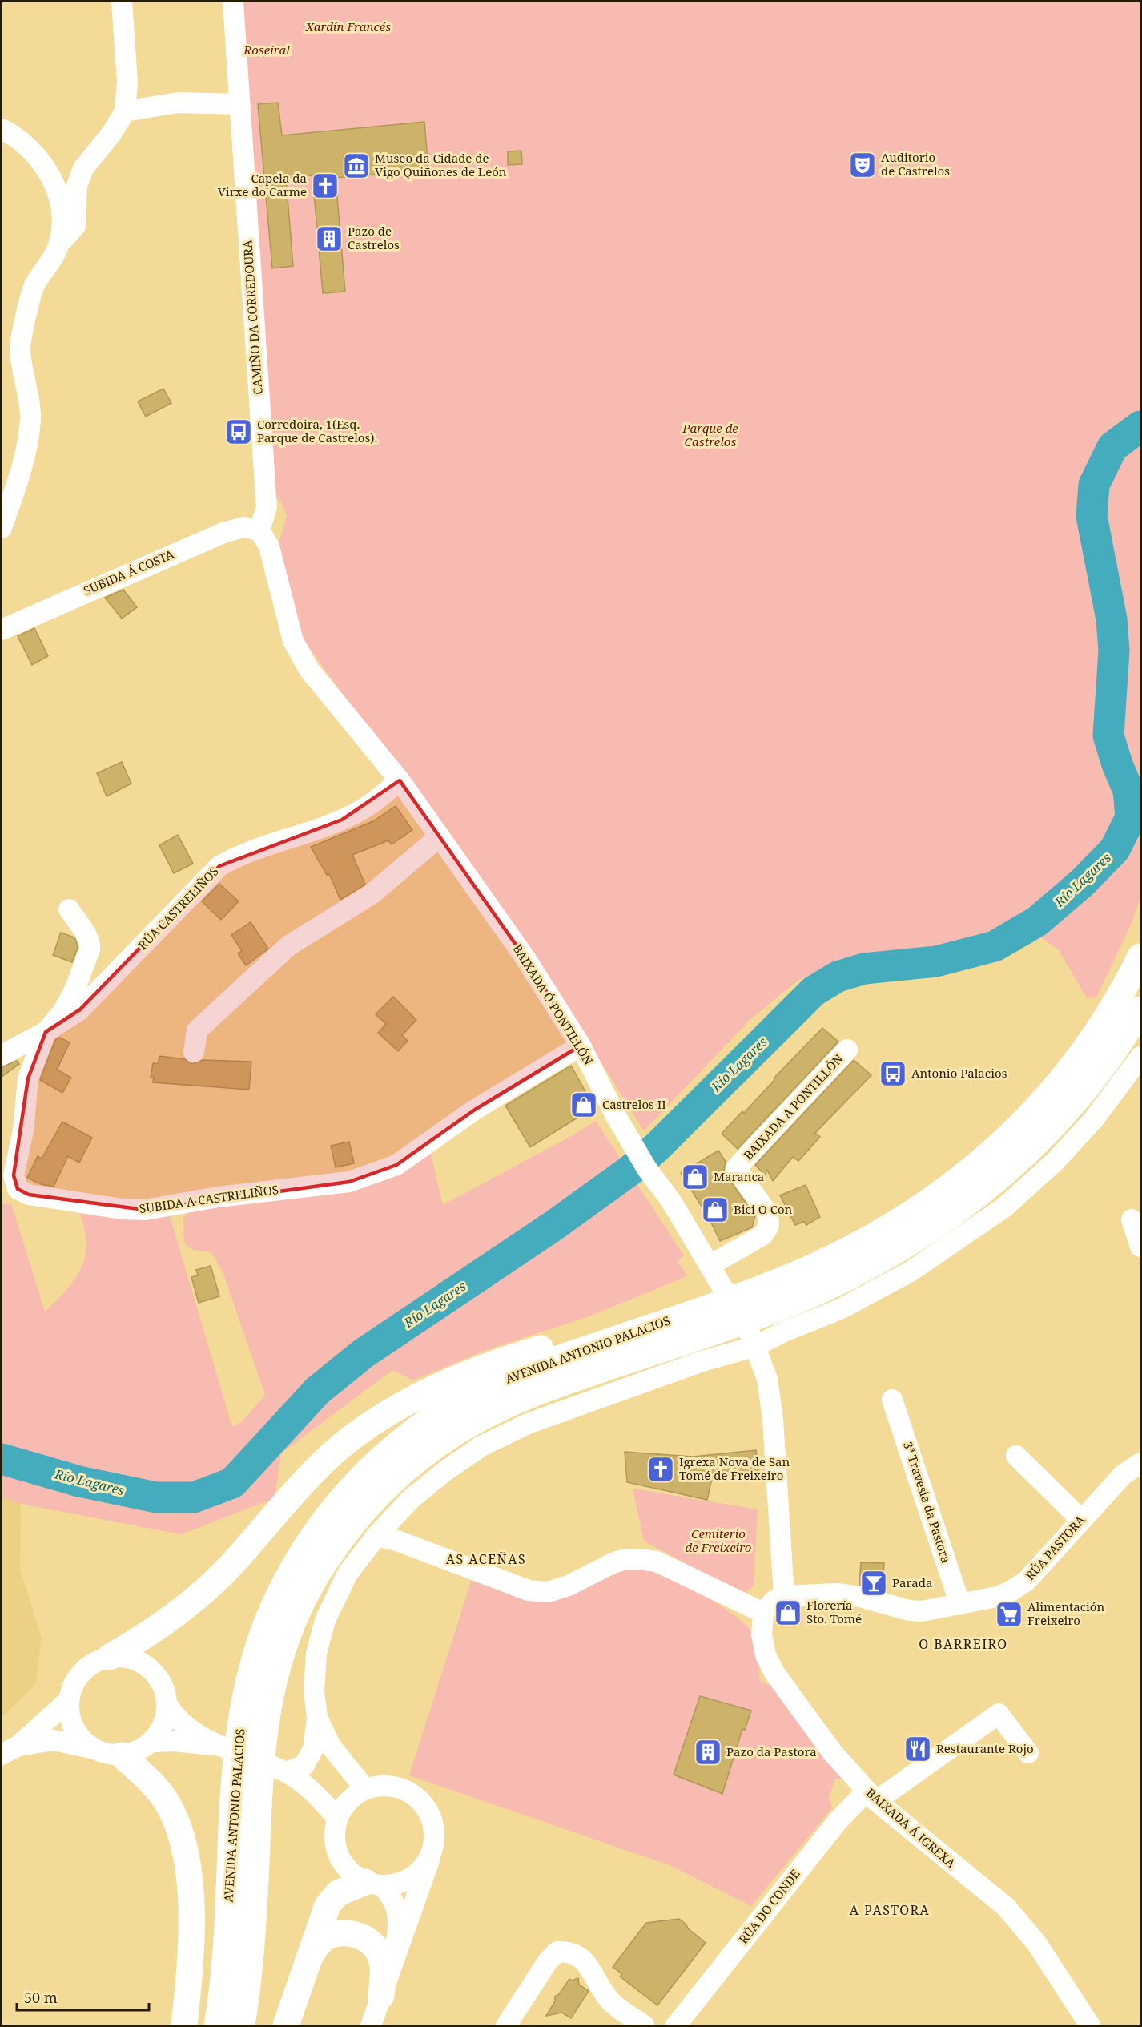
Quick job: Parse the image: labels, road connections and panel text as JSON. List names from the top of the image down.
{
  "streets": {
    "main road": ["AVENIDA ANTONIO PALACIOS"],
    "street": [
      "CAMIÑO DA CORREDOURA",
      "SUBIDA Á COSTA",
      "RÚA CASTRELIÑOS",
      "BAIXADA Ó PONTILLÓN",
      "BAIXADA A PONTILLÓN",
      "SUBIDA A CASTRELIÑOS",
      "3ª Travesia da Pastora",
      "RÚA PASTORA",
      "BAIXADA Á IGREXA",
      "RÚA DO CONDE"
    ]
  },
  "crossings": [
    ["CAMIÑO DA CORREDOURA", "SUBIDA Á COSTA"],
    ["CAMIÑO DA CORREDOURA", "BAIXADA Ó PONTILLÓN"],
    ["SUBIDA Á COSTA", "BAIXADA Ó PONTILLÓN"],
    ["RÚA CASTRELIÑOS", "BAIXADA Ó PONTILLÓN"],
    ["RÚA CASTRELIÑOS", "SUBIDA A CASTRELIÑOS"],
    ["BAIXADA Ó PONTILLÓN", "BAIXADA A PONTILLÓN"],
    ["BAIXADA Ó PONTILLÓN", "SUBIDA A CASTRELIÑOS"],
    ["BAIXADA Ó PONTILLÓN", "RÚA PASTORA"],
    ["3ª Travesia da Pastora", "RÚA PASTORA"],
    ["BAIXADA Á IGREXA", "RÚA DO CONDE"]
  ],
  "districts": ["AS ACEÑAS", "O BARREIRO", "A PASTORA"],
  "water": ["Río Lagares"],
  "parks": [
    "Xardín Francés",
    "Roseiral",
    "Parque de Castrelos",
    "Cemiterio de Freixeiro"
  ],
  "places": {
    "theatre": ["Auditorio de Castrelos"],
    "museum": ["Museo da Cidade de Vigo Quiñones de León"],
    "church": ["Capela da Virxe do Carme", "Igrexa Nova de San Tomé de Freixeiro"],
    "building": ["Pazo de Castrelos", "Pazo da Pastora"],
    "bus stop": ["Corredoira, 1(Esq. Parque de Castrelos).", "Antonio Palacios"],
    "shop": [
      "Castrelos II",
      "Maranca",
      "Bici O Con",
      "Florería Sto. Tomé"
    ],
    "bar": ["Parada"],
    "supermarket": ["Alimentación Freixeiro"],
    "restaurant": ["Restaurante Rojo"]
  },
  "scale_bar": "50 m"
}
